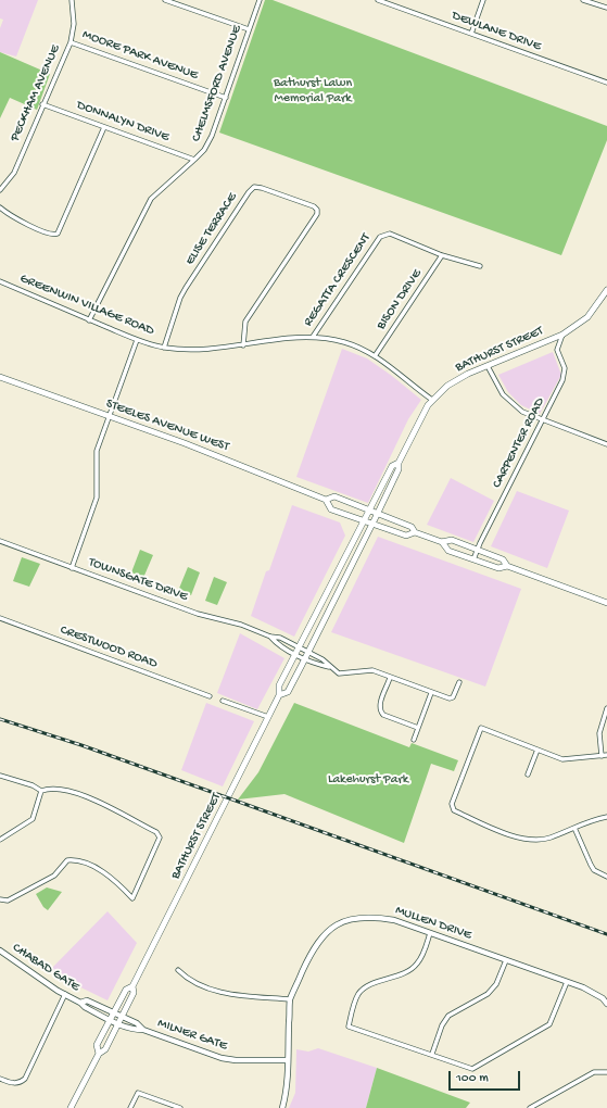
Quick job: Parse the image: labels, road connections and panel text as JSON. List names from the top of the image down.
{
  "streets": {
    "main road": ["BATHURST STREET", "STEELES AVENUE WEST"],
    "street": [
      "DEWLANE DRIVE",
      "MOORE PARK AVENUE",
      "CHELMSFORD AVENUE",
      "PECKHAM AVENUE",
      "DONNALYN DRIVE",
      "ELISE TERRACE",
      "REGATTA CRESCENT",
      "BISON DRIVE",
      "GREENWIN VILLAGE ROAD",
      "CARPENTER ROAD",
      "TOWNSGATE DRIVE",
      "CRESTWOOD ROAD",
      "MULLEN DRIVE",
      "CHABAD GATE",
      "MILNER GATE"
    ]
  },
  "crossings": [
    ["MOORE PARK AVENUE", "CHELMSFORD AVENUE"],
    ["MOORE PARK AVENUE", "PECKHAM AVENUE"],
    ["CHELMSFORD AVENUE", "DONNALYN DRIVE"],
    ["CHELMSFORD AVENUE", "GREENWIN VILLAGE ROAD"],
    ["PECKHAM AVENUE", "DONNALYN DRIVE"],
    ["ELISE TERRACE", "GREENWIN VILLAGE ROAD"],
    ["REGATTA CRESCENT", "BISON DRIVE"],
    ["REGATTA CRESCENT", "GREENWIN VILLAGE ROAD"],
    ["BISON DRIVE", "GREENWIN VILLAGE ROAD"],
    ["GREENWIN VILLAGE ROAD", "BATHURST STREET"],
    ["BATHURST STREET", "STEELES AVENUE WEST"],
    ["BATHURST STREET", "CARPENTER ROAD"],
    ["BATHURST STREET", "TOWNSGATE DRIVE"],
    ["BATHURST STREET", "CHABAD GATE"],
    ["BATHURST STREET", "MILNER GATE"],
    ["STEELES AVENUE WEST", "CARPENTER ROAD"],
    ["MULLEN DRIVE", "MILNER GATE"],
    ["CHABAD GATE", "MILNER GATE"]
  ],
  "parks": ["Bathurst Lawn Memorial Park", "Lakehurst Park"],
  "scale_bar": "100 m"
}
